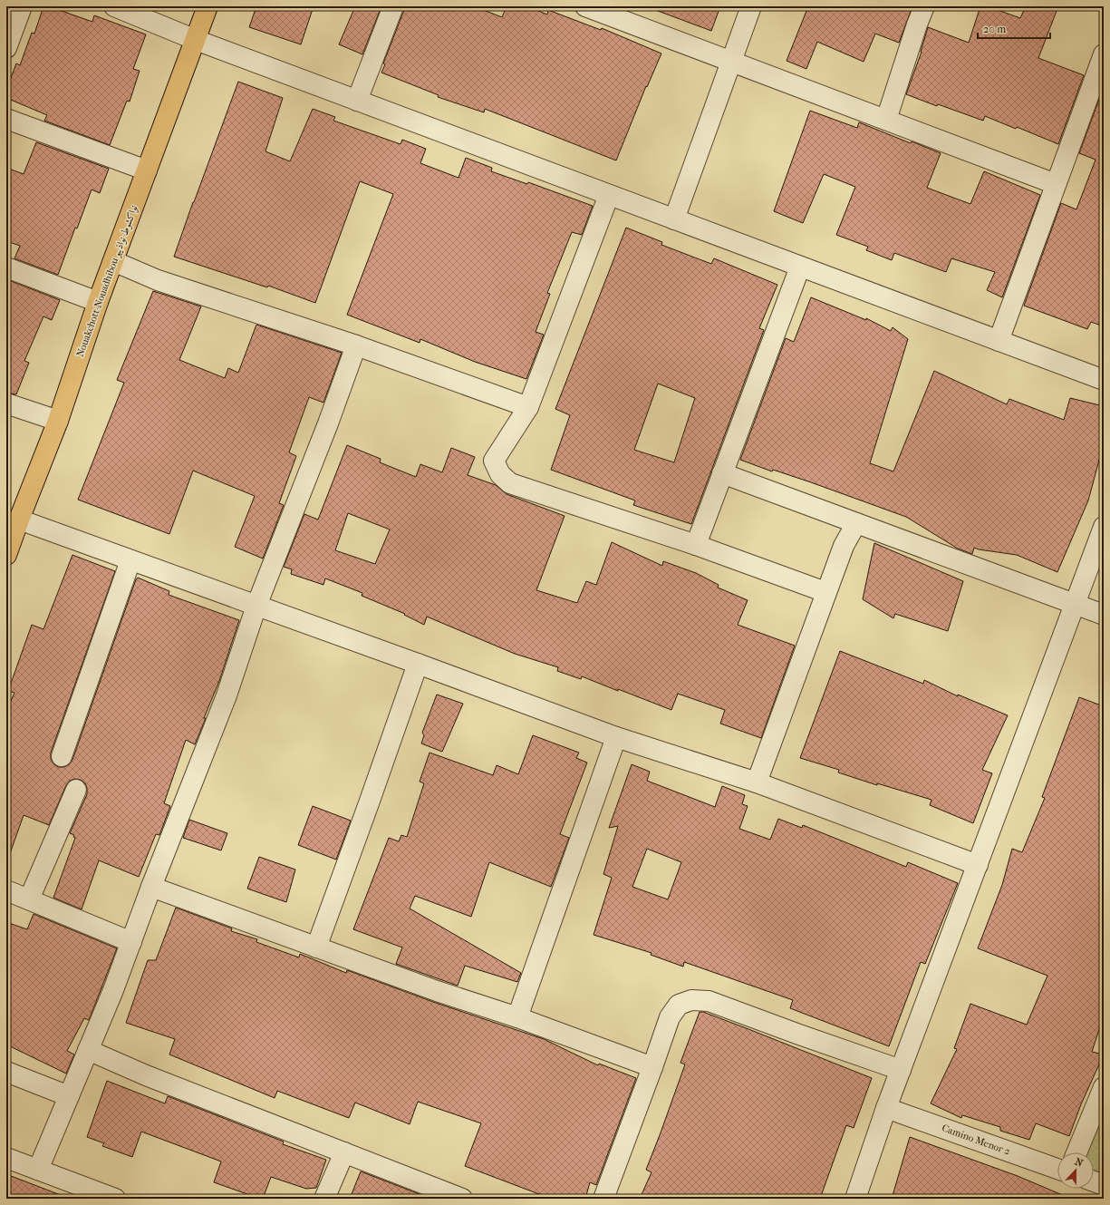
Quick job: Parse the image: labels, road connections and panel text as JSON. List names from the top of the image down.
{
  "streets": {
    "highway": ["Nouakchott-Nouadhibou نواكشوط-نواذيبو"],
    "street": ["Camino Menor 2"]
  },
  "scale_bar": "20 m",
  "north": "top"
}
